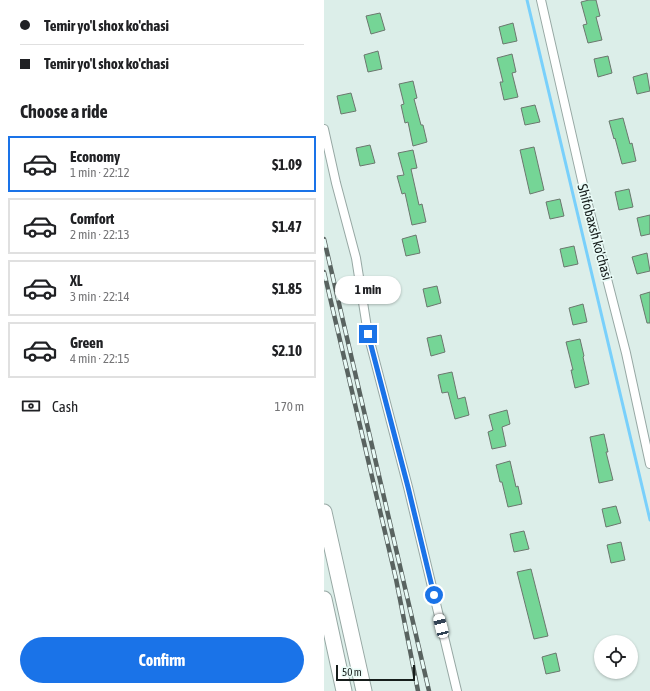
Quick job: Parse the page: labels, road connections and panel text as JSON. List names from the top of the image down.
{
  "streets": {
    "street": ["Shifobaxsh ko'chasi"]
  },
  "scale_bar": "50 m",
  "page": {
    "banner": ["Temir yo'l shox ko'chasi", "Temir yo'l shox ko'chasi"],
    "heading": "Choose a ride",
    "list": [
      {
        "name": "Economy",
        "note": "1 min · 22:12",
        "value": "$1.09"
      },
      {
        "name": "Comfort",
        "note": "2 min · 22:13",
        "value": "$1.47"
      },
      {
        "name": "XL",
        "note": "3 min · 22:14",
        "value": "$1.85"
      },
      {
        "name": "Green",
        "note": "4 min · 22:15",
        "value": "$2.10"
      }
    ],
    "bubble": "1 min",
    "pay": ["Cash", "170 m"],
    "buttons": "Confirm",
    "scale": "50 m"
  }
}
